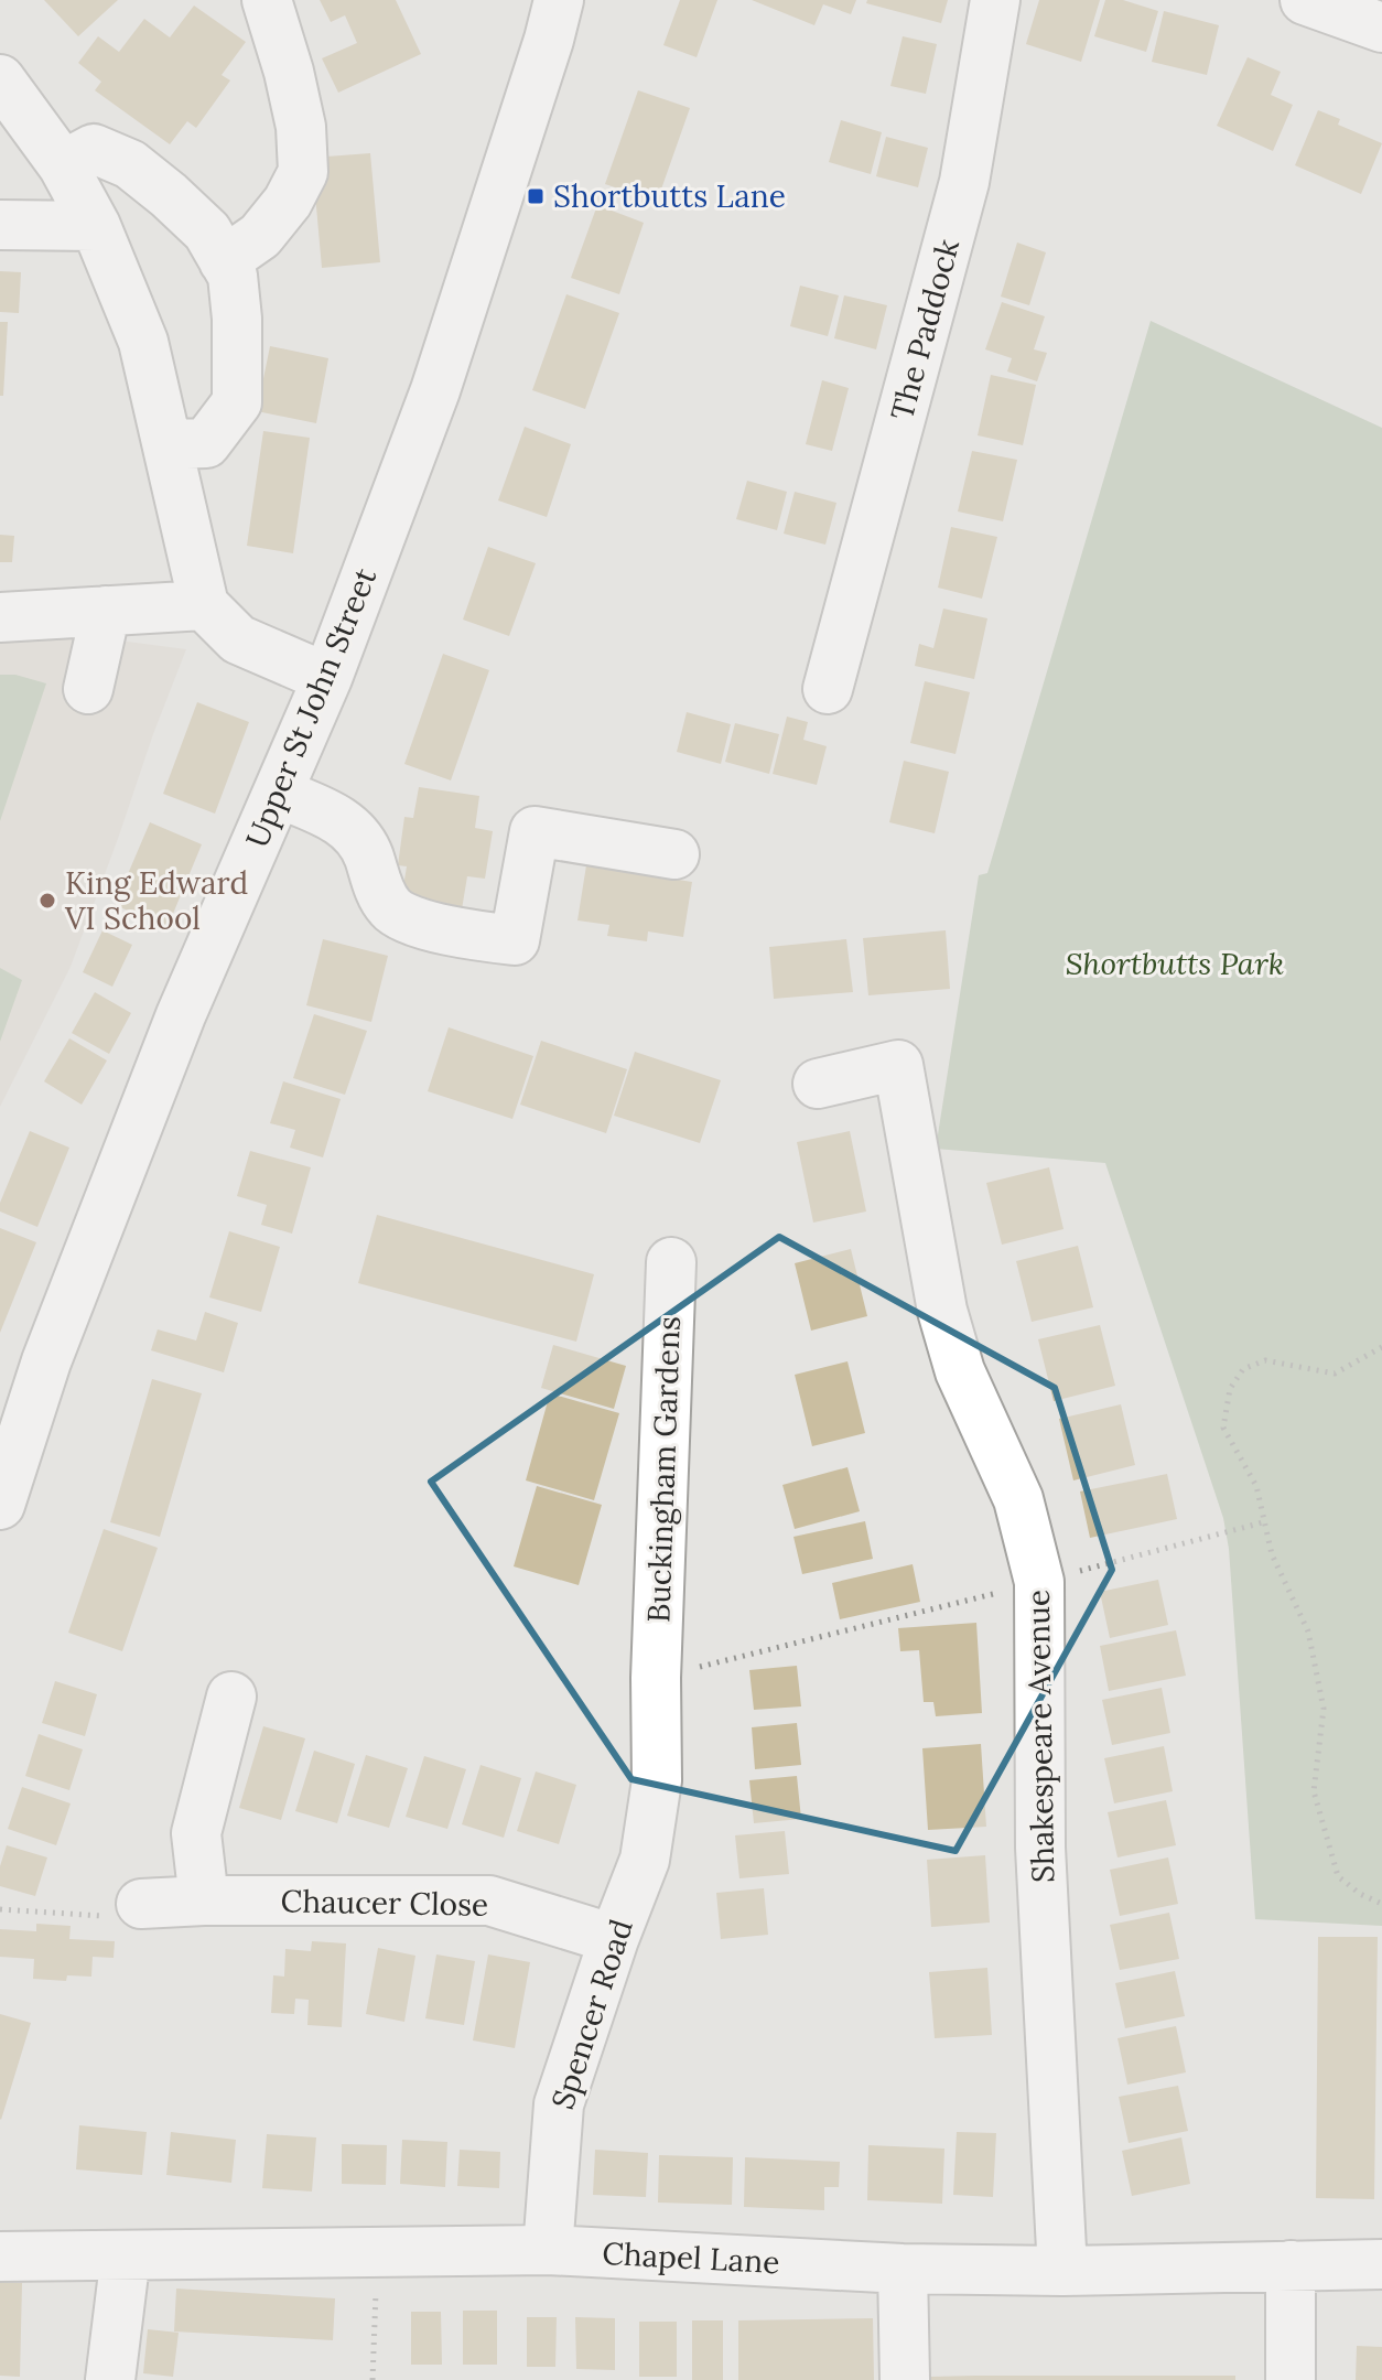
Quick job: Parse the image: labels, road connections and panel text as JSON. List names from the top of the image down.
{
  "streets": {
    "street": [
      "The Paddock",
      "Upper St John Street",
      "Buckingham Gardens",
      "Shakespeare Avenue",
      "Chaucer Close",
      "Spencer Road",
      "Chapel Lane"
    ]
  },
  "crossings": [
    ["Buckingham Gardens", "Spencer Road"],
    ["Shakespeare Avenue", "Chapel Lane"],
    ["Chaucer Close", "Spencer Road"],
    ["Spencer Road", "Chapel Lane"]
  ],
  "parks": ["Shortbutts Park"],
  "places": {
    "transit": ["Shortbutts Lane"],
    "other": ["King Edward VI School"]
  }
}
